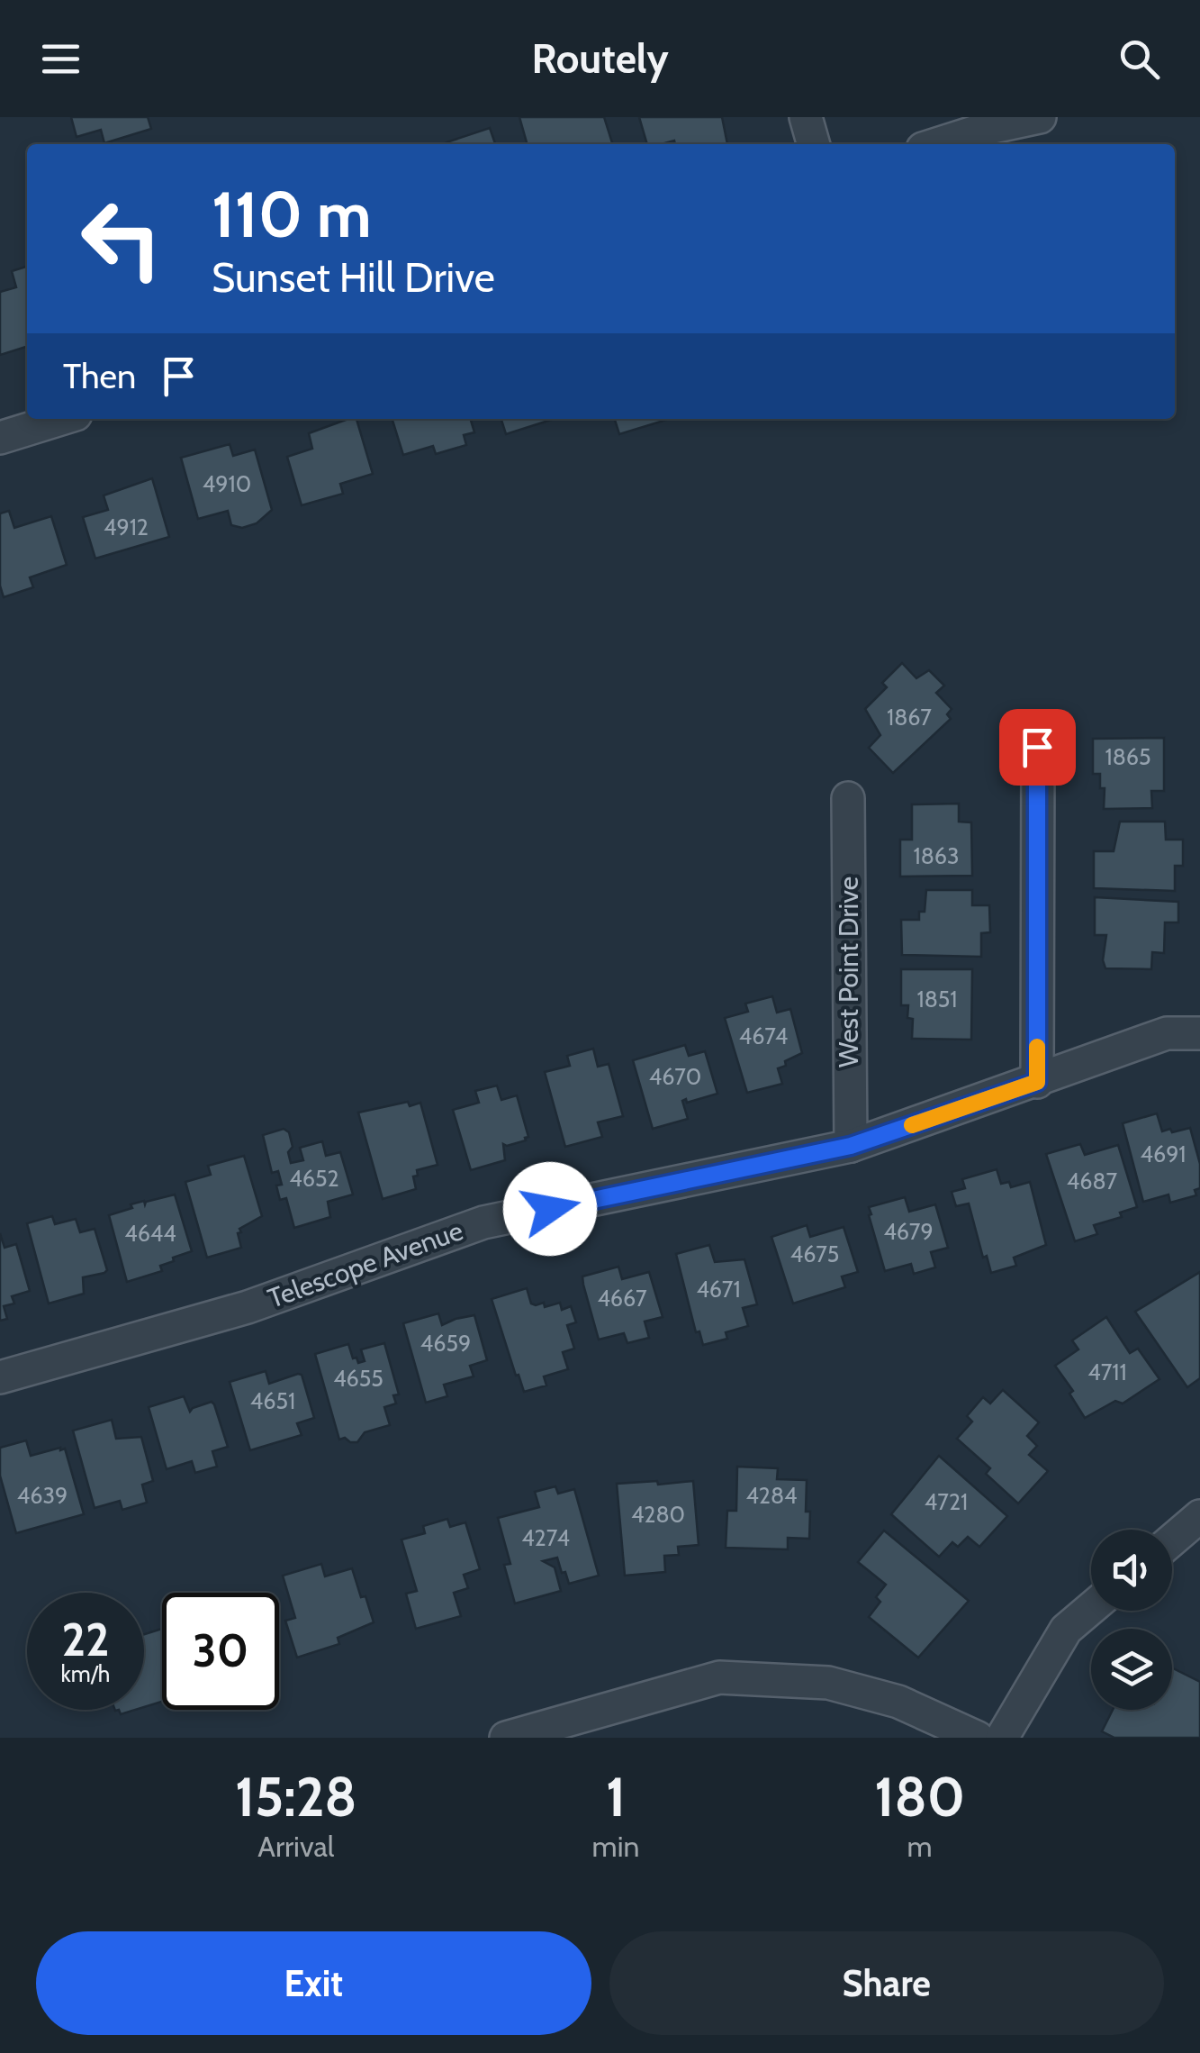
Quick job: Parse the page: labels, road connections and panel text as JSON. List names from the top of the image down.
{
  "streets": {
    "street": ["West Point Drive", "Telescope Avenue"]
  },
  "crossings": [
    ["West Point Drive", "Telescope Avenue"]
  ],
  "house_numbers": [
    "4910",
    "4912",
    "1867",
    "1865",
    "1863",
    "1851",
    "4674",
    "4670",
    "4691",
    "4652",
    "4687",
    "4679",
    "4644",
    "4675",
    "4671",
    "4667",
    "4659",
    "4711",
    "4655",
    "4651",
    "4639",
    "4284",
    "4721",
    "4280",
    "4274"
  ],
  "page": {
    "header": "Routely",
    "turn": ["110 m", "Sunset Hill Drive"],
    "then": "Then",
    "speed": "22 km/h",
    "limit": "30",
    "eta": [
      "15:28",
      "Arrival",
      "1",
      "min",
      "180",
      "m"
    ],
    "buttons": ["Exit", "Share"]
  }
}
